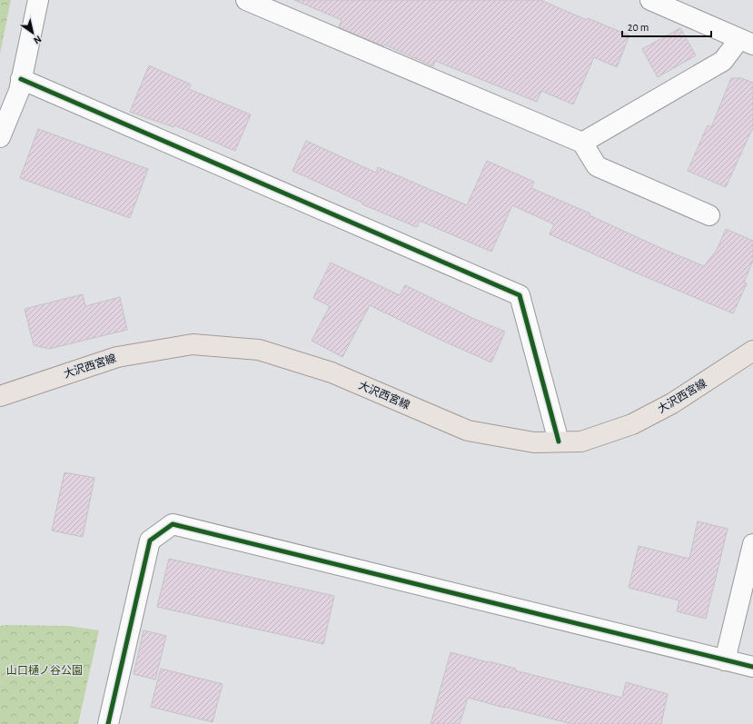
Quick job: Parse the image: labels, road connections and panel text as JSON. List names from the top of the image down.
{
  "streets": {
    "main road": ["大沢西宮線"]
  },
  "parks": ["山口樋ノ谷公園"],
  "scale_bar": "20 m",
  "north": "bottom right"
}
